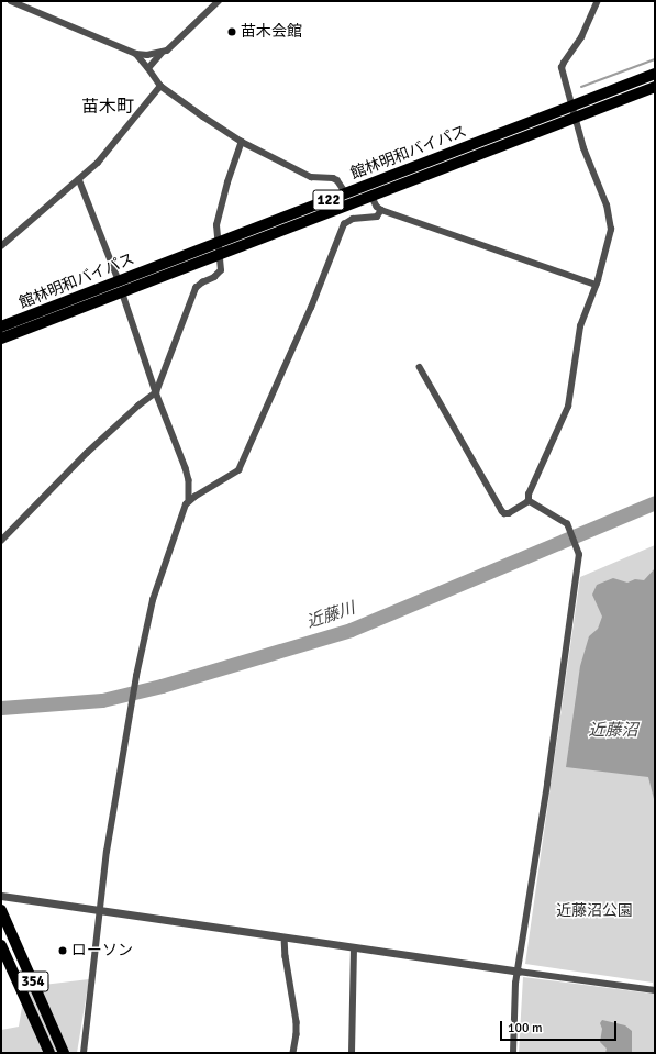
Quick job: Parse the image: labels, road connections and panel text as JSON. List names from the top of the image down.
{
  "streets": {
    "highway": ["館林明和バイパス", "122", "354"]
  },
  "districts": ["苗木町"],
  "water": ["近藤川", "近藤沼"],
  "parks": ["近藤沼公園"],
  "places": ["苗木会館", "ローソン"],
  "scale_bar": "100 m"
}
